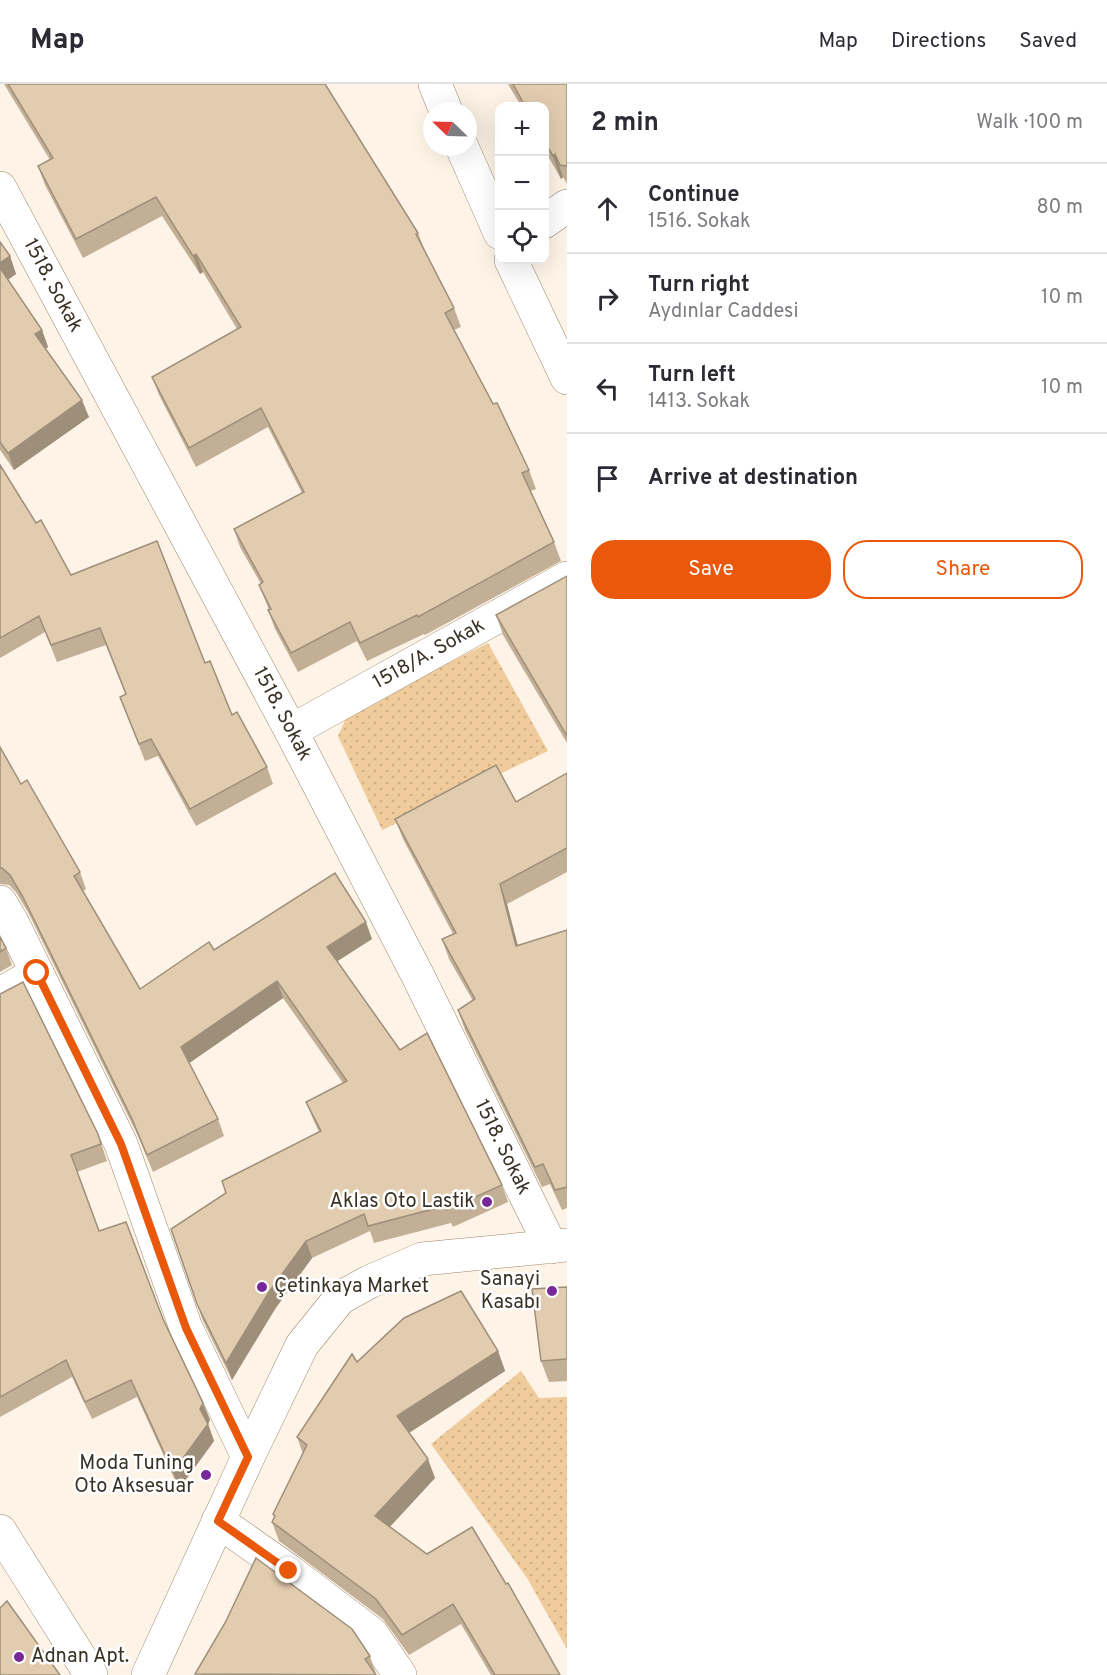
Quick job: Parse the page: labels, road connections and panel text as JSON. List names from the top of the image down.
{
  "streets": {
    "street": ["1518. Sokak", "1518/A. Sokak"]
  },
  "crossings": [
    ["1518. Sokak", "1518/A. Sokak"]
  ],
  "places": [
    "Aklas Oto Lastik",
    "Çetinkaya Market",
    "Sanayi Kasabı",
    "Moda Tuning Oto Aksesuar",
    "Adnan Apt."
  ],
  "north": "top left",
  "page": {
    "header": "Map",
    "nav": ["Map", "Directions", "Saved"],
    "heading": ["2 min", "Walk · 100 m"],
    "map_buttons": ["+", "−"],
    "list": [
      ["Continue", "1516. Sokak", "80 m"],
      ["Turn right", "Aydınlar Caddesi", "10 m"],
      ["Turn left", "1413. Sokak", "10 m"],
      "Arrive at destination"
    ],
    "buttons": ["Save", "Share"]
  }
}
